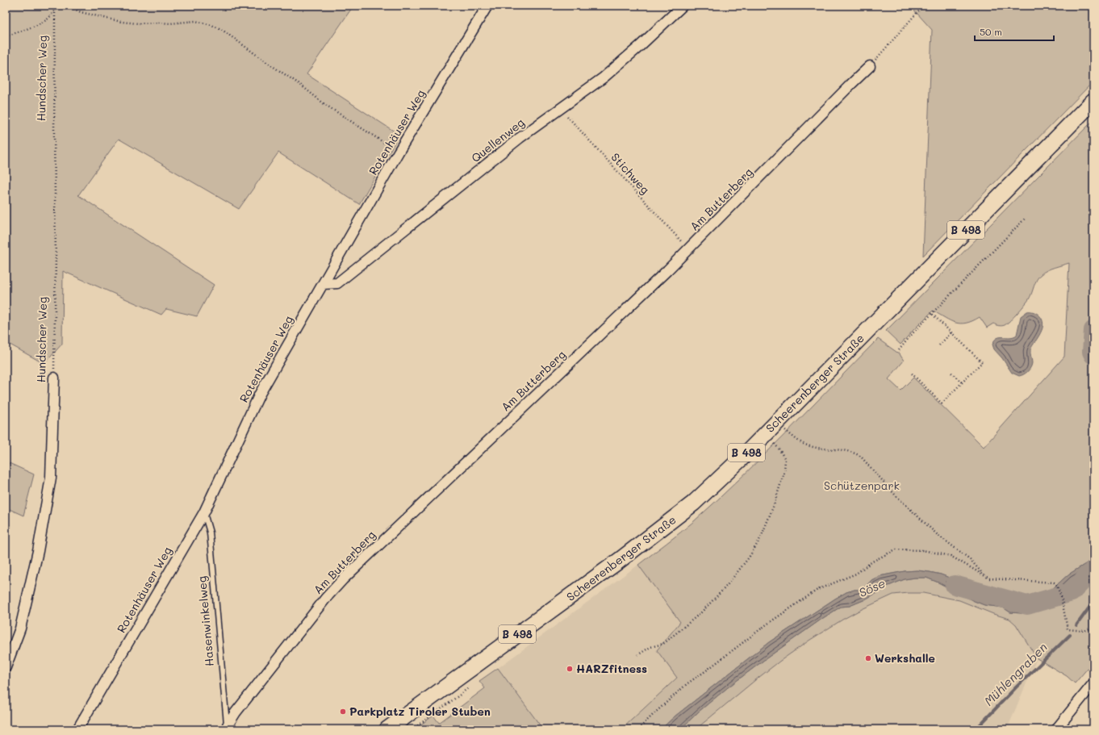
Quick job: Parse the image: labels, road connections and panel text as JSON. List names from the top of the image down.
{
  "streets": {
    "main road": ["B 498", "Scheerenberger Straße"],
    "street": [
      "Hundscher Weg",
      "Rotenhäuser Weg",
      "Quellenweg",
      "Am Butterberg"
    ],
    "lane": ["Hasenwinkelweg"],
    "path": ["Stichweg"]
  },
  "crossings": [
    ["Rotenhäuser Weg", "Quellenweg"],
    ["Rotenhäuser Weg", "Hasenwinkelweg"],
    ["Quellenweg", "Stichweg"],
    ["Stichweg", "Am Butterberg"],
    ["Am Butterberg", "Hasenwinkelweg"]
  ],
  "water": ["Söse", "Mühlengraben"],
  "parks": ["Schützenpark"],
  "places": ["Werkshalle", "HARZfitness", "Parkplatz Tiroler Stuben"],
  "scale_bar": "50 m"
}
